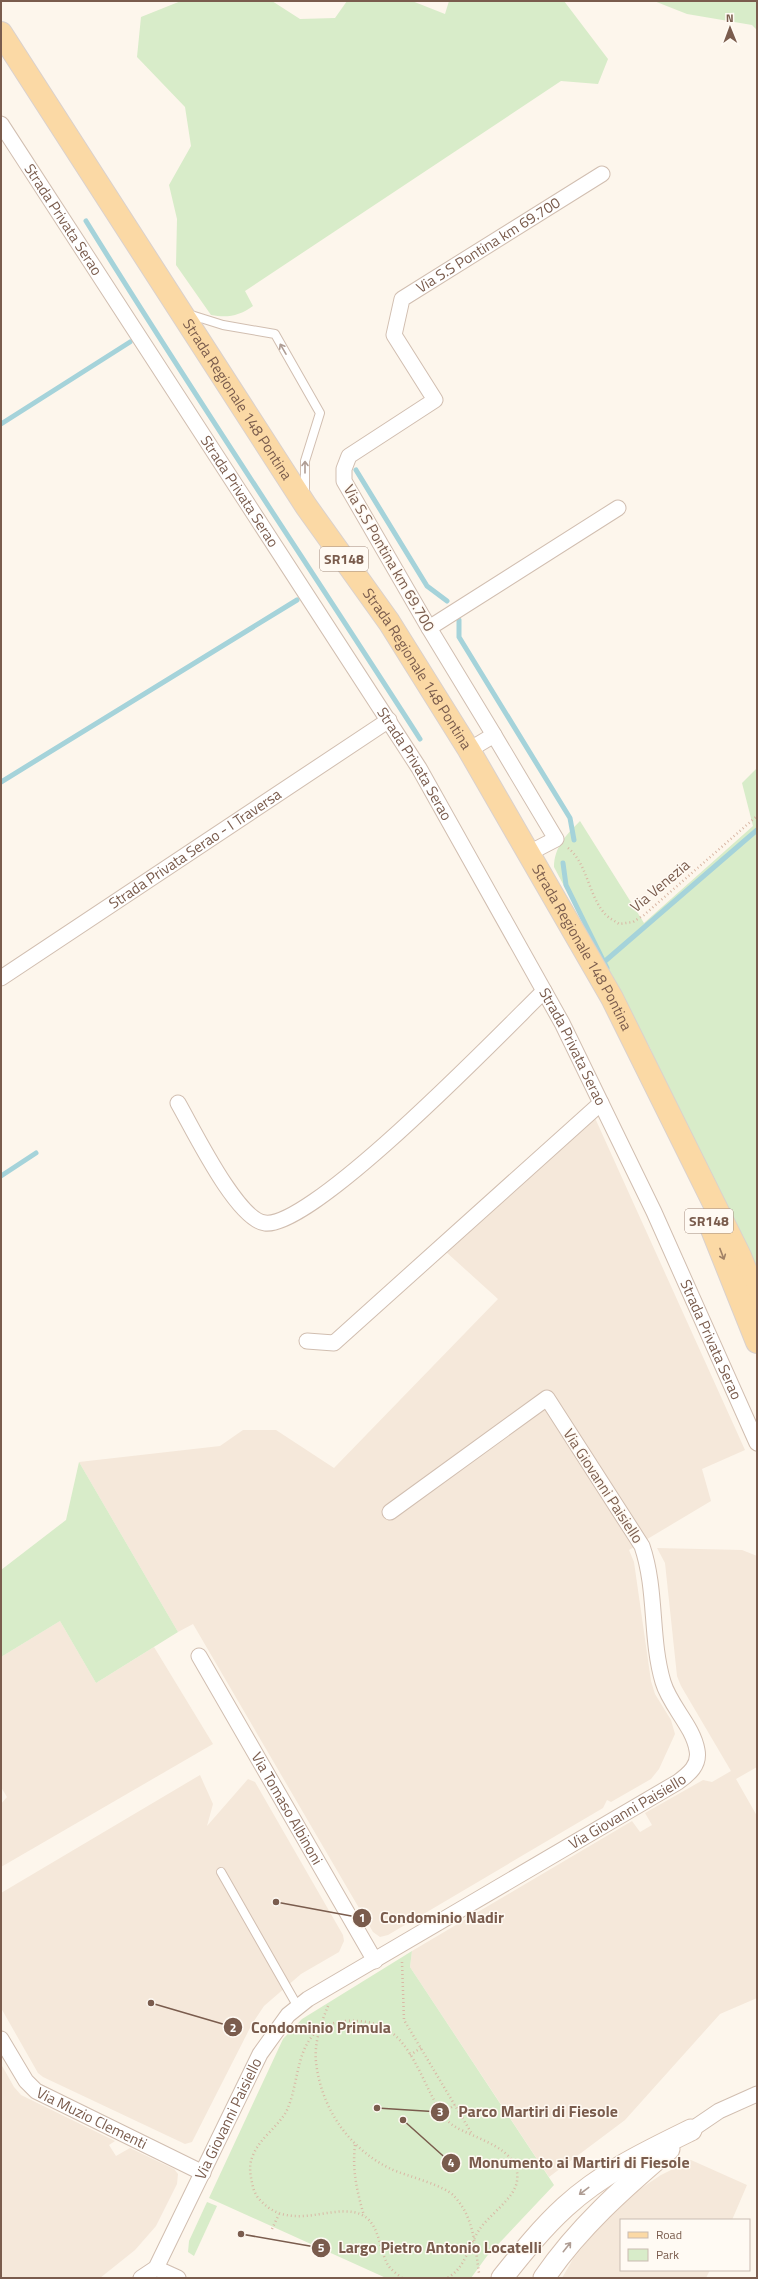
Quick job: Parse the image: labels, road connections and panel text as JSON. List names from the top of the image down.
{
  "streets": {
    "main road": ["Strada Regionale 148 Pontina", "SR148"],
    "street": [
      "Strada Privata Serao",
      "Via S.S Pontina km 69.700",
      "Strada Privata Serao - I Traversa",
      "Via Giovanni Paisiello",
      "Via Tomaso Albinoni",
      "Via Muzio Clementi"
    ],
    "path": ["Via Venezia"]
  },
  "crossings": [
    ["Strada Privata Serao", "Strada Privata Serao - I Traversa"],
    ["Via S.S Pontina km 69.700", "Via Venezia"],
    ["Via Giovanni Paisiello", "Via Tomaso Albinoni"],
    ["Via Giovanni Paisiello", "Via Muzio Clementi"]
  ],
  "places": [
    "Condominio Nadir",
    "Condominio Primula",
    "Parco Martiri di Fiesole",
    "Monumento ai Martiri di Fiesole",
    "Largo Pietro Antonio Locatelli"
  ],
  "legend": ["Road", "Park"],
  "north": "top"
}
